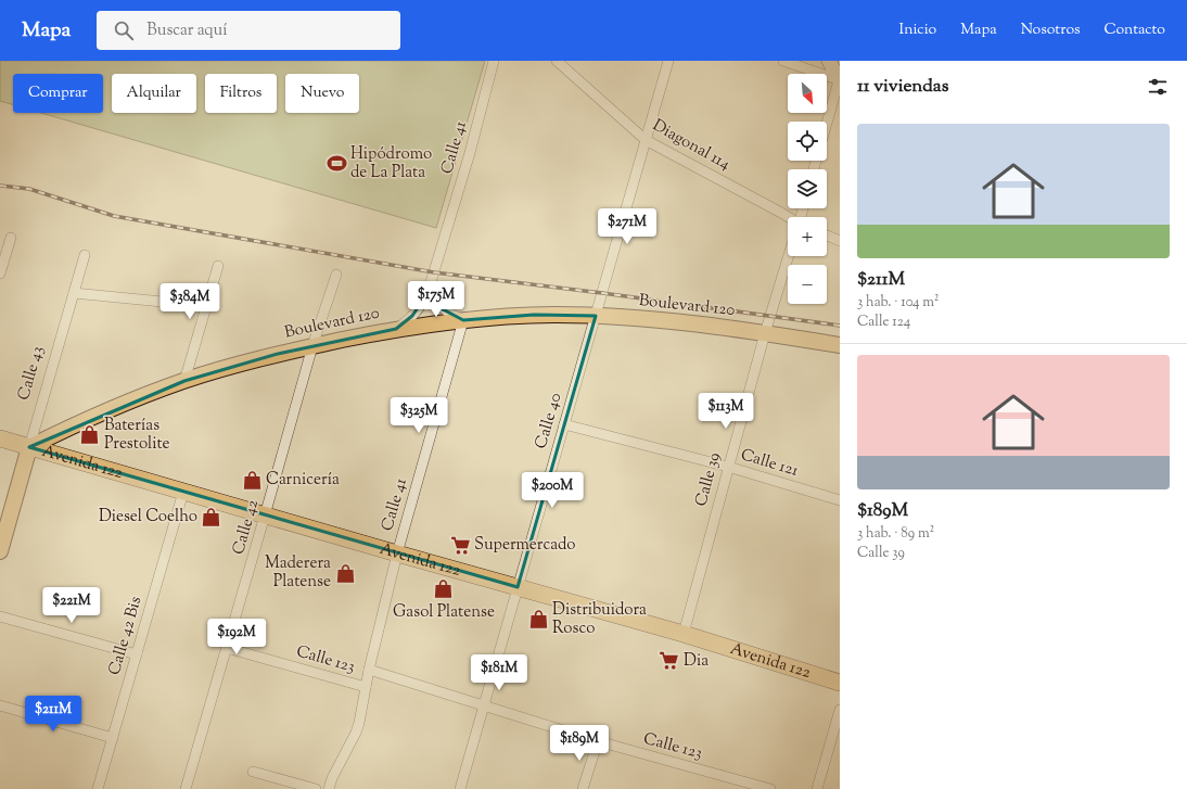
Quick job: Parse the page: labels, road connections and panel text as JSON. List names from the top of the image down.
{
  "streets": {
    "highway": ["Avenida 122"],
    "main road": ["Boulevard 120", "Calle 43"],
    "street": [
      "Diagonal 114",
      "Calle 41",
      "Calle 40",
      "Calle 121",
      "Calle 39",
      "Calle 42",
      "Calle 42 Bis",
      "Calle 123"
    ]
  },
  "crossings": [
    ["Diagonal 114", "Calle 40"],
    ["Calle 41", "Boulevard 120"],
    ["Calle 41", "Avenida 122"],
    ["Calle 41", "Calle 123"],
    ["Boulevard 120", "Calle 43"],
    ["Boulevard 120", "Calle 40"],
    ["Boulevard 120", "Avenida 122"],
    ["Boulevard 120", "Calle 39"],
    ["Boulevard 120", "Calle 42"],
    ["Calle 43", "Avenida 122"],
    ["Calle 40", "Avenida 122"],
    ["Calle 40", "Calle 121"],
    ["Calle 40", "Calle 123"],
    ["Avenida 122", "Calle 39"],
    ["Avenida 122", "Calle 42"],
    ["Avenida 122", "Calle 42 Bis"],
    ["Calle 121", "Calle 39"],
    ["Calle 42", "Calle 123"]
  ],
  "places": {
    "sports": ["Hipódromo de La Plata"],
    "shop": [
      "Baterías Prestolite",
      "Carnicería",
      "Diesel Coelho",
      "Maderera Platense",
      "Gasol Platense",
      "Distribuidora Rosco"
    ],
    "supermarket": ["Supermercado", "Dia"]
  },
  "north": "bottom right",
  "page": {
    "header": "Mapa",
    "search": "Buscar aquí",
    "nav": [
      "Inicio",
      "Mapa",
      "Nosotros",
      "Contacto"
    ],
    "heading": "11 viviendas",
    "map_buttons": ["+", "−"],
    "chip": [
      "Comprar",
      "Alquilar",
      "Filtros",
      "Nuevo"
    ],
    "list": [
      {
        "name": "$211M",
        "note": "3 hab. · 104 m² · Calle 124"
      },
      {
        "name": "$189M",
        "note": "3 hab. · 89 m² · Calle 39"
      }
    ],
    "price": [
      "$271M",
      "$175M",
      "$384M",
      "$113M",
      "$325M",
      "$200M",
      "$221M",
      "$192M",
      "$181M",
      "$211M",
      "$189M"
    ]
  }
}
